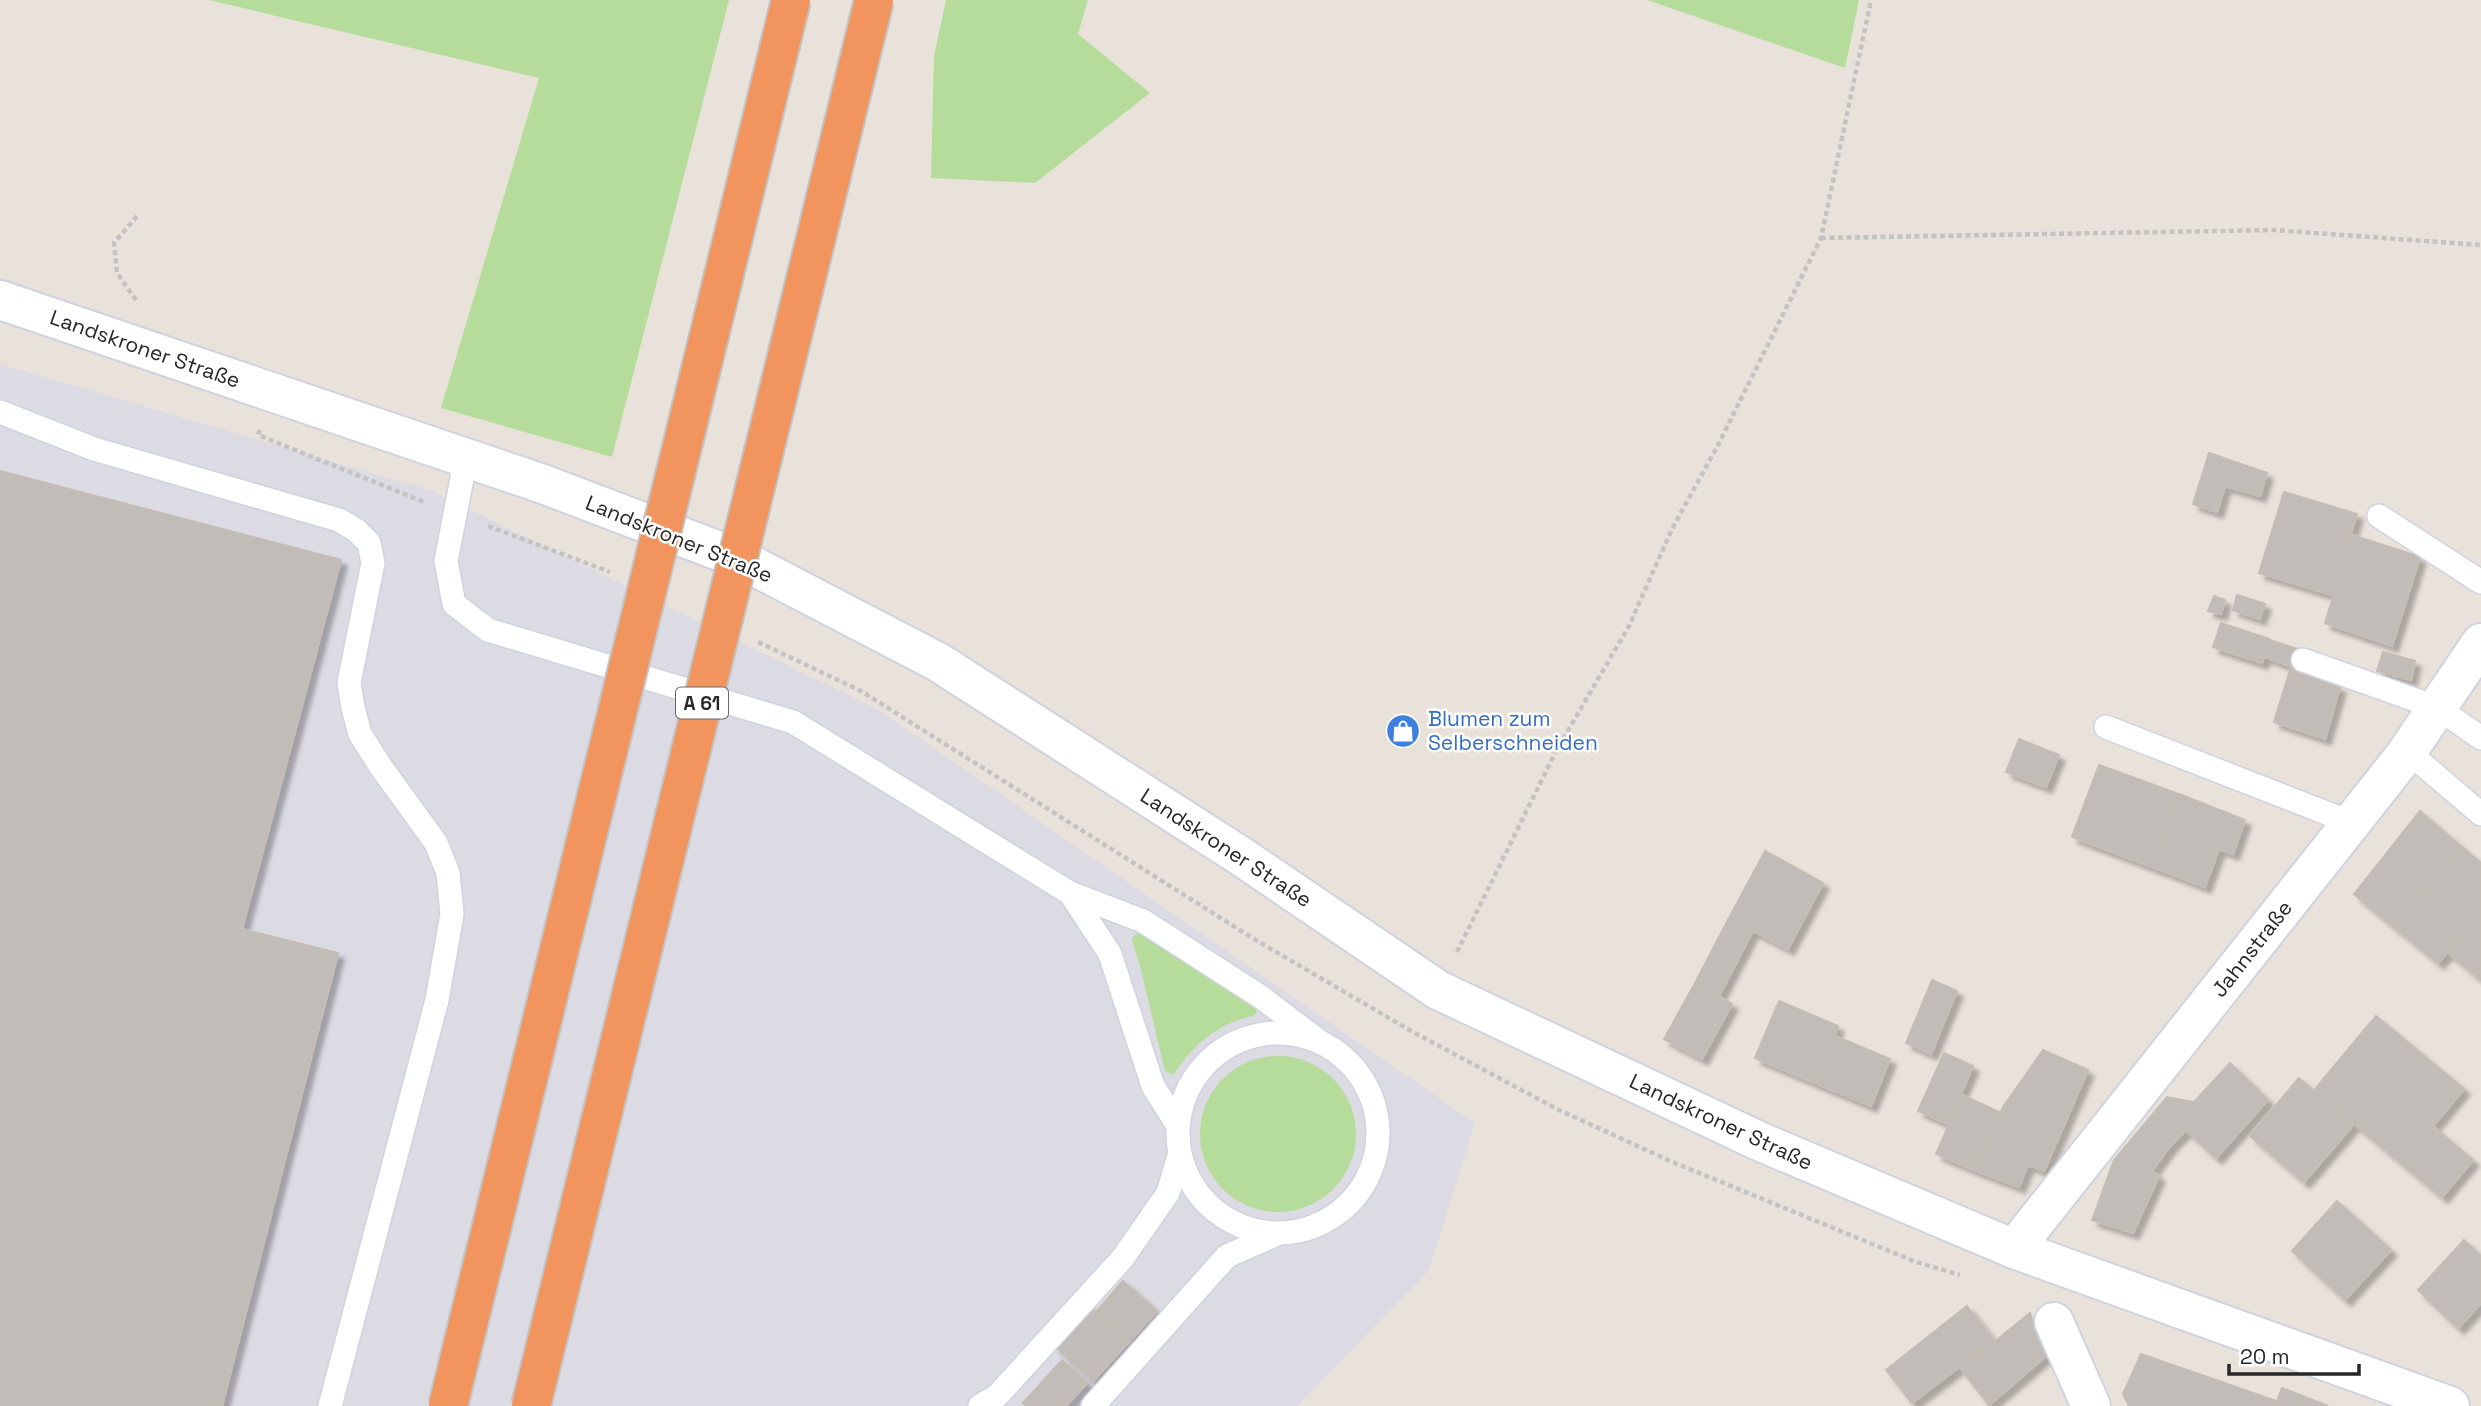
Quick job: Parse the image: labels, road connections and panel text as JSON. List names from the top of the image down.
{
  "streets": {
    "highway": ["A 61"],
    "main road": ["Landskroner Straße", "Jahnstraße"]
  },
  "crossings": [
    ["Landskroner Straße", "Jahnstraße"]
  ],
  "places": {
    "shop": ["Blumen zum Selberschneiden"]
  },
  "scale_bar": "20 m"
}
